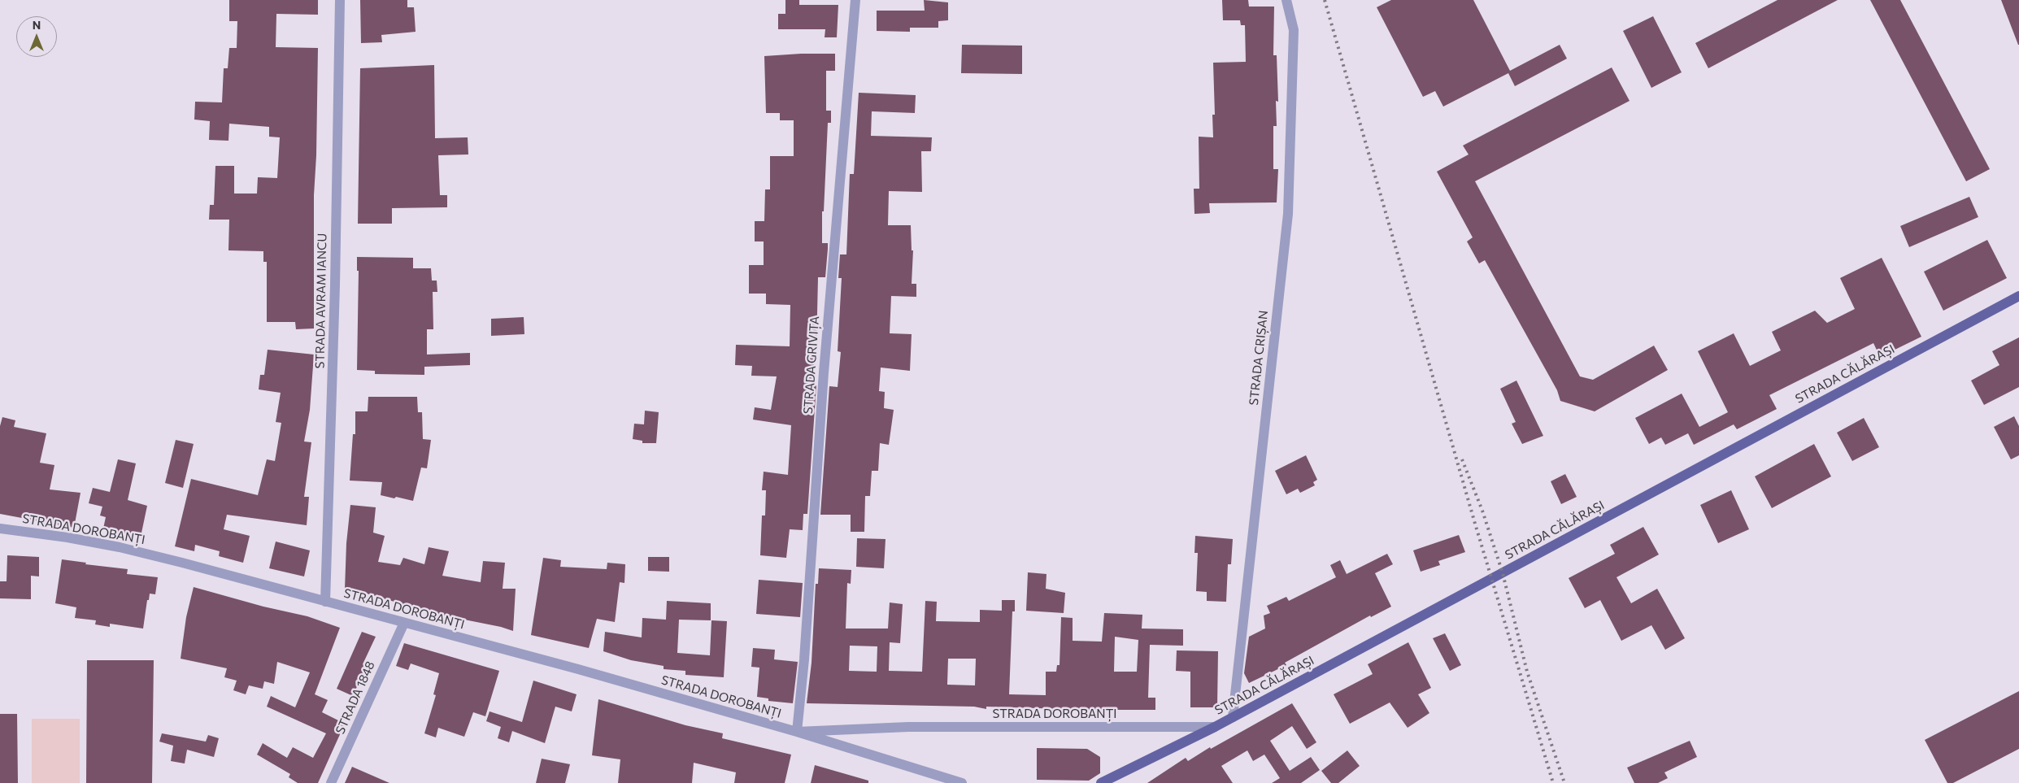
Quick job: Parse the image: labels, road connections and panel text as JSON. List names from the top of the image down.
{
  "streets": {
    "main road": ["STRADA CĂLĂRAȘI"],
    "street": [
      "STRADA AVRAM IANCU",
      "STRADA CRIȘAN",
      "STRADA GRIVIȚA",
      "STRADA DOROBANȚI",
      "STRADA 1848"
    ]
  },
  "crossings": [
    ["STRADA AVRAM IANCU", "STRADA DOROBANȚI"],
    ["STRADA CRIȘAN", "STRADA CĂLĂRAȘI"],
    ["STRADA GRIVIȚA", "STRADA DOROBANȚI"],
    ["STRADA CĂLĂRAȘI", "STRADA DOROBANȚI"],
    ["STRADA DOROBANȚI", "STRADA 1848"]
  ],
  "north": "top"
}
